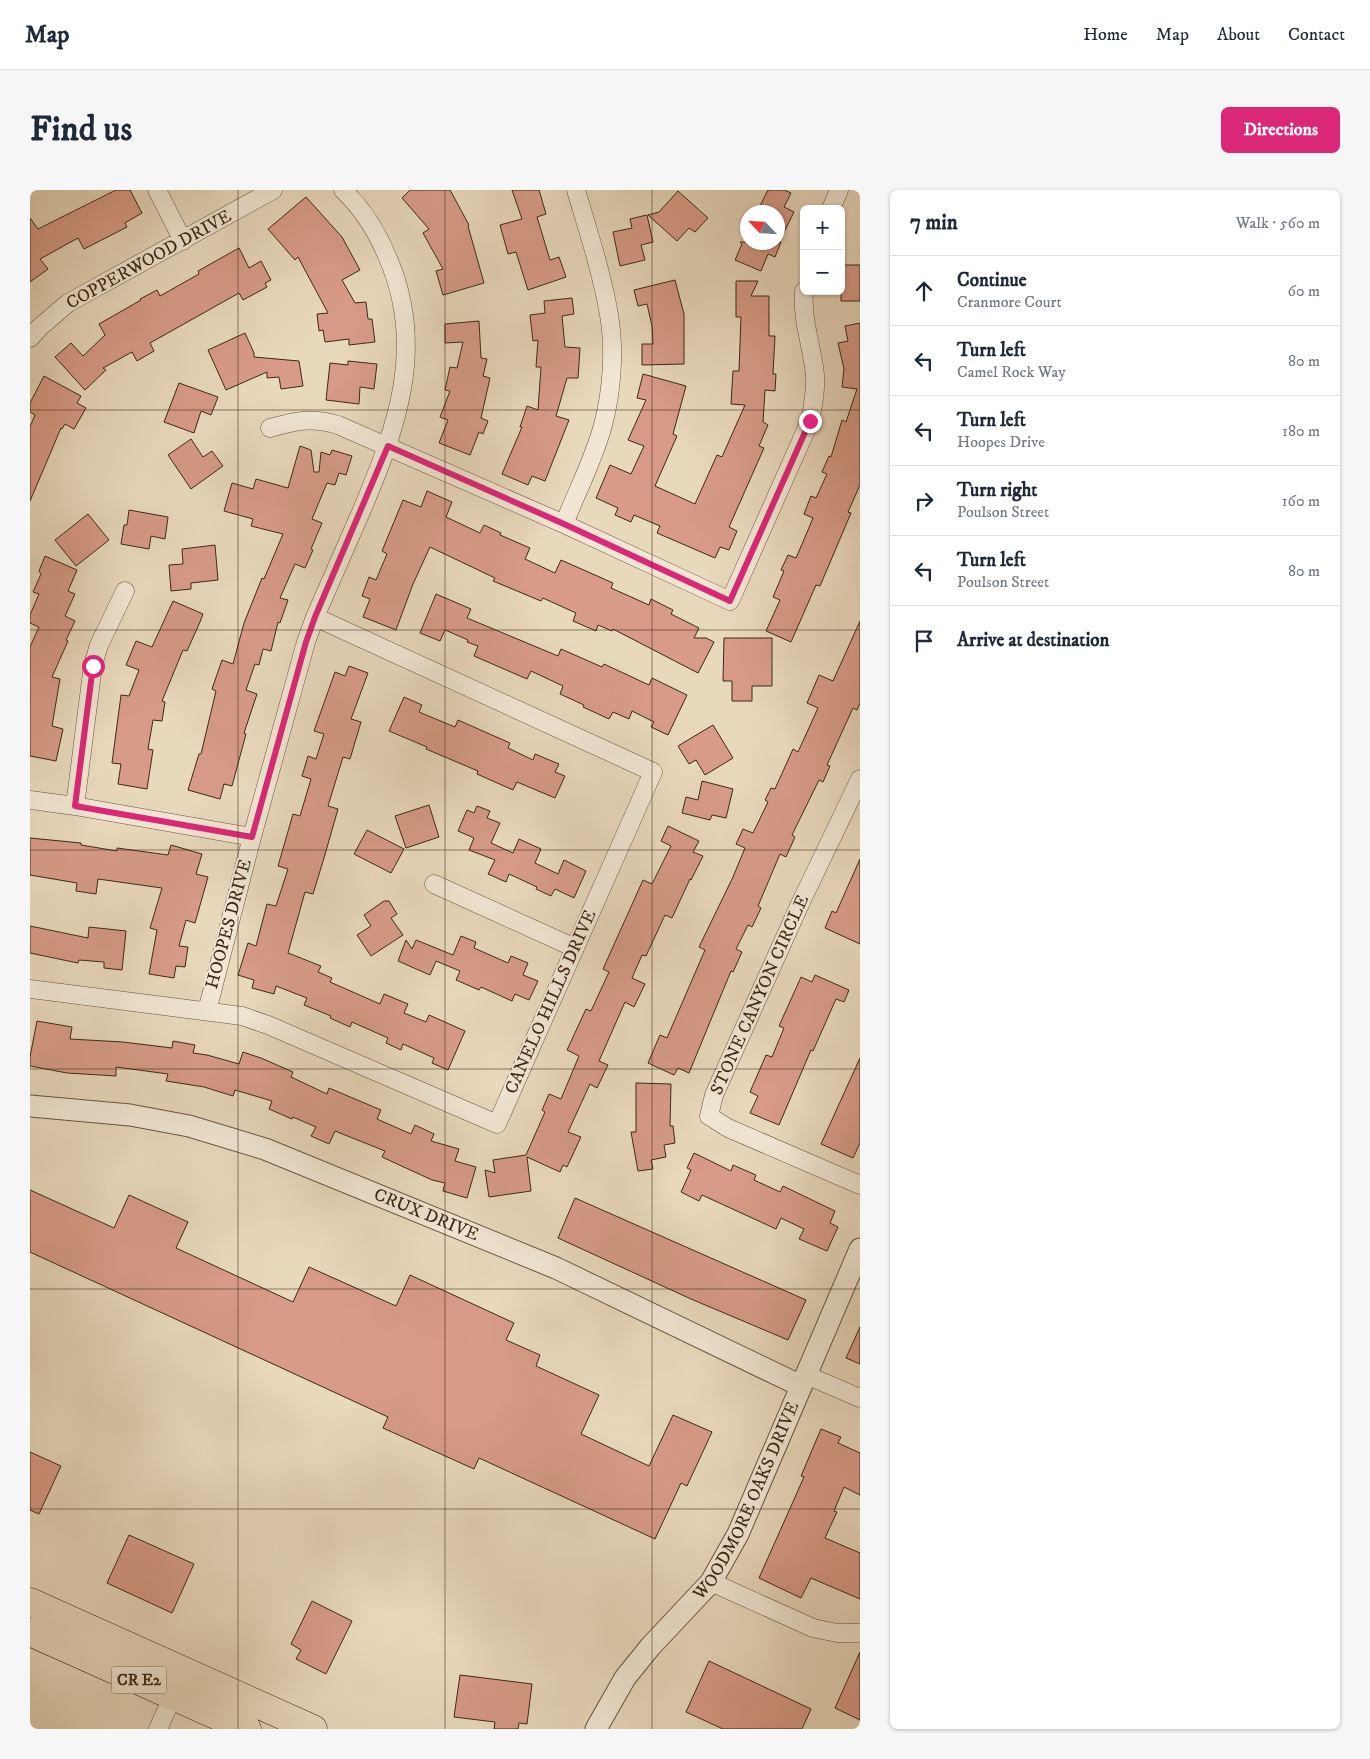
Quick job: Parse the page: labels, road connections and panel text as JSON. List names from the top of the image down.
{
  "streets": {
    "main road": ["CR E2"],
    "street": [
      "COPPERWOOD DRIVE",
      "HOOPES DRIVE",
      "STONE CANYON CIRCLE",
      "CANELO HILLS DRIVE",
      "CRUX DRIVE",
      "WOODMORE OAKS DRIVE"
    ]
  },
  "crossings": [
    ["HOOPES DRIVE", "CANELO HILLS DRIVE"],
    ["CRUX DRIVE", "WOODMORE OAKS DRIVE"]
  ],
  "north": "top left",
  "page": {
    "header": "Map",
    "nav": [
      "Home",
      "Map",
      "About",
      "Contact"
    ],
    "buttons": "Directions",
    "title": "Find us",
    "heading": ["7 min", "Walk · 560 m"],
    "map_buttons": ["+", "−"],
    "list": [
      ["Continue", "Cranmore Court", "60 m"],
      ["Turn left", "Camel Rock Way", "80 m"],
      ["Turn left", "Hoopes Drive", "180 m"],
      ["Turn right", "Poulson Street", "160 m"],
      ["Turn left", "Poulson Street", "80 m"],
      "Arrive at destination"
    ]
  }
}
